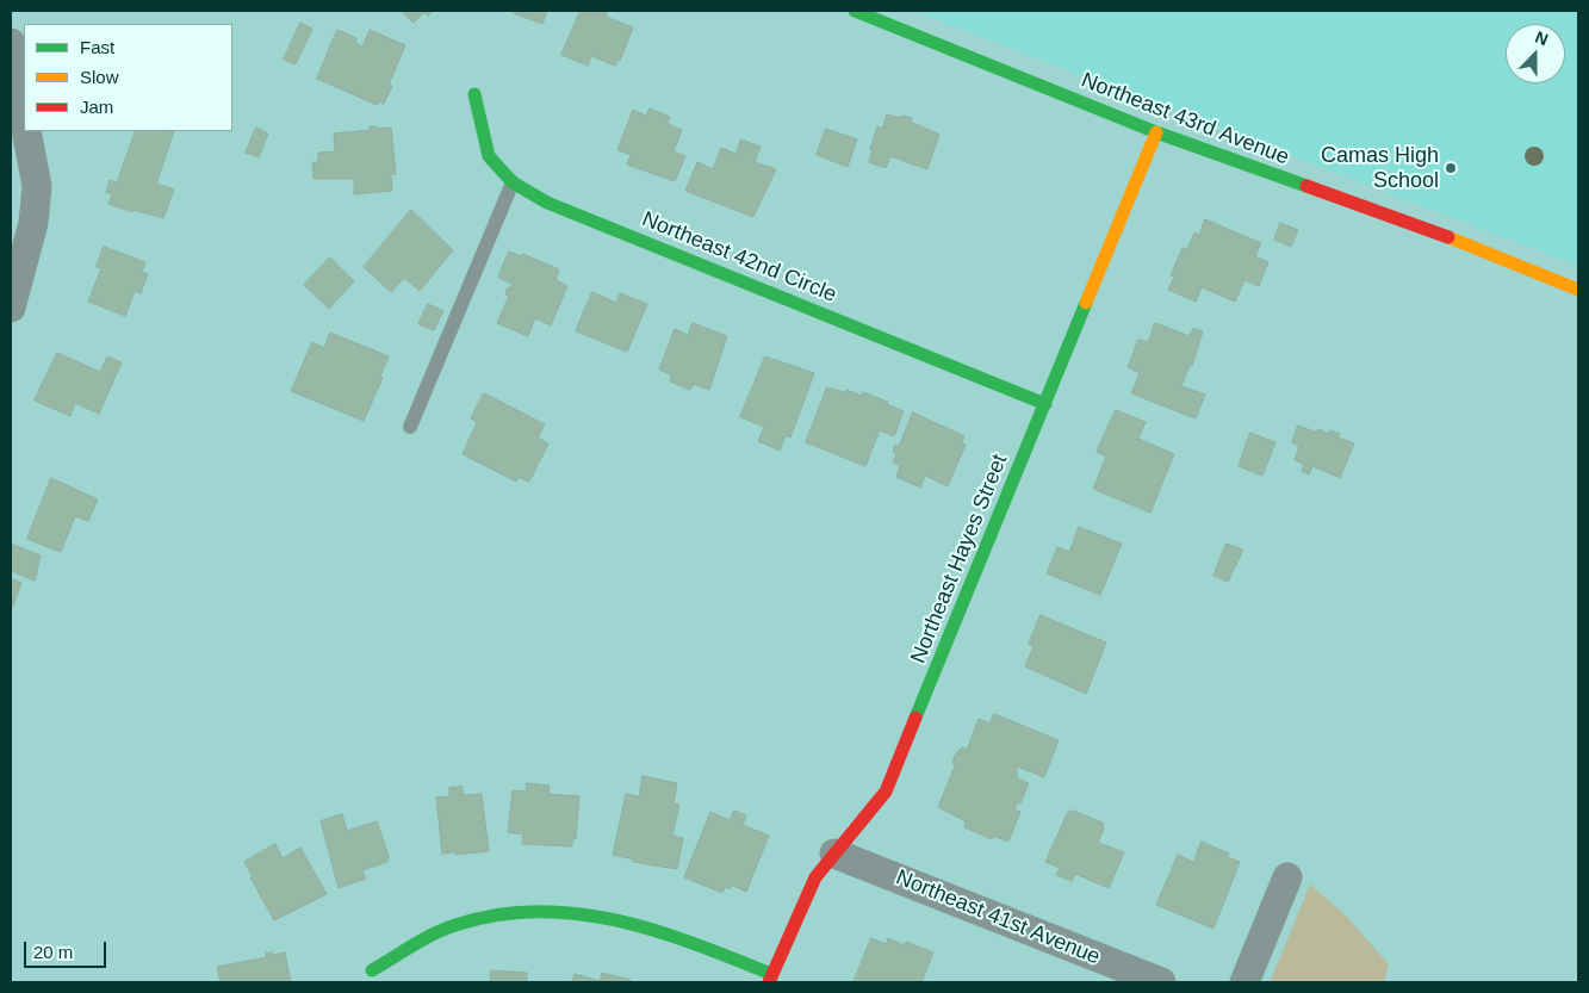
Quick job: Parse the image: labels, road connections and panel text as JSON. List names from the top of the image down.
{
  "streets": {
    "street": [
      "Northeast 43rd Avenue",
      "Northeast 42nd Circle",
      "Northeast Hayes Street",
      "Northeast 41st Avenue"
    ]
  },
  "crossings": [
    ["Northeast 43rd Avenue", "Northeast Hayes Street"],
    ["Northeast 42nd Circle", "Northeast Hayes Street"],
    ["Northeast Hayes Street", "Northeast 41st Avenue"]
  ],
  "places": ["Camas High School"],
  "legend": ["Fast", "Slow", "Jam"],
  "scale_bar": "20 m",
  "north": "top"
}
